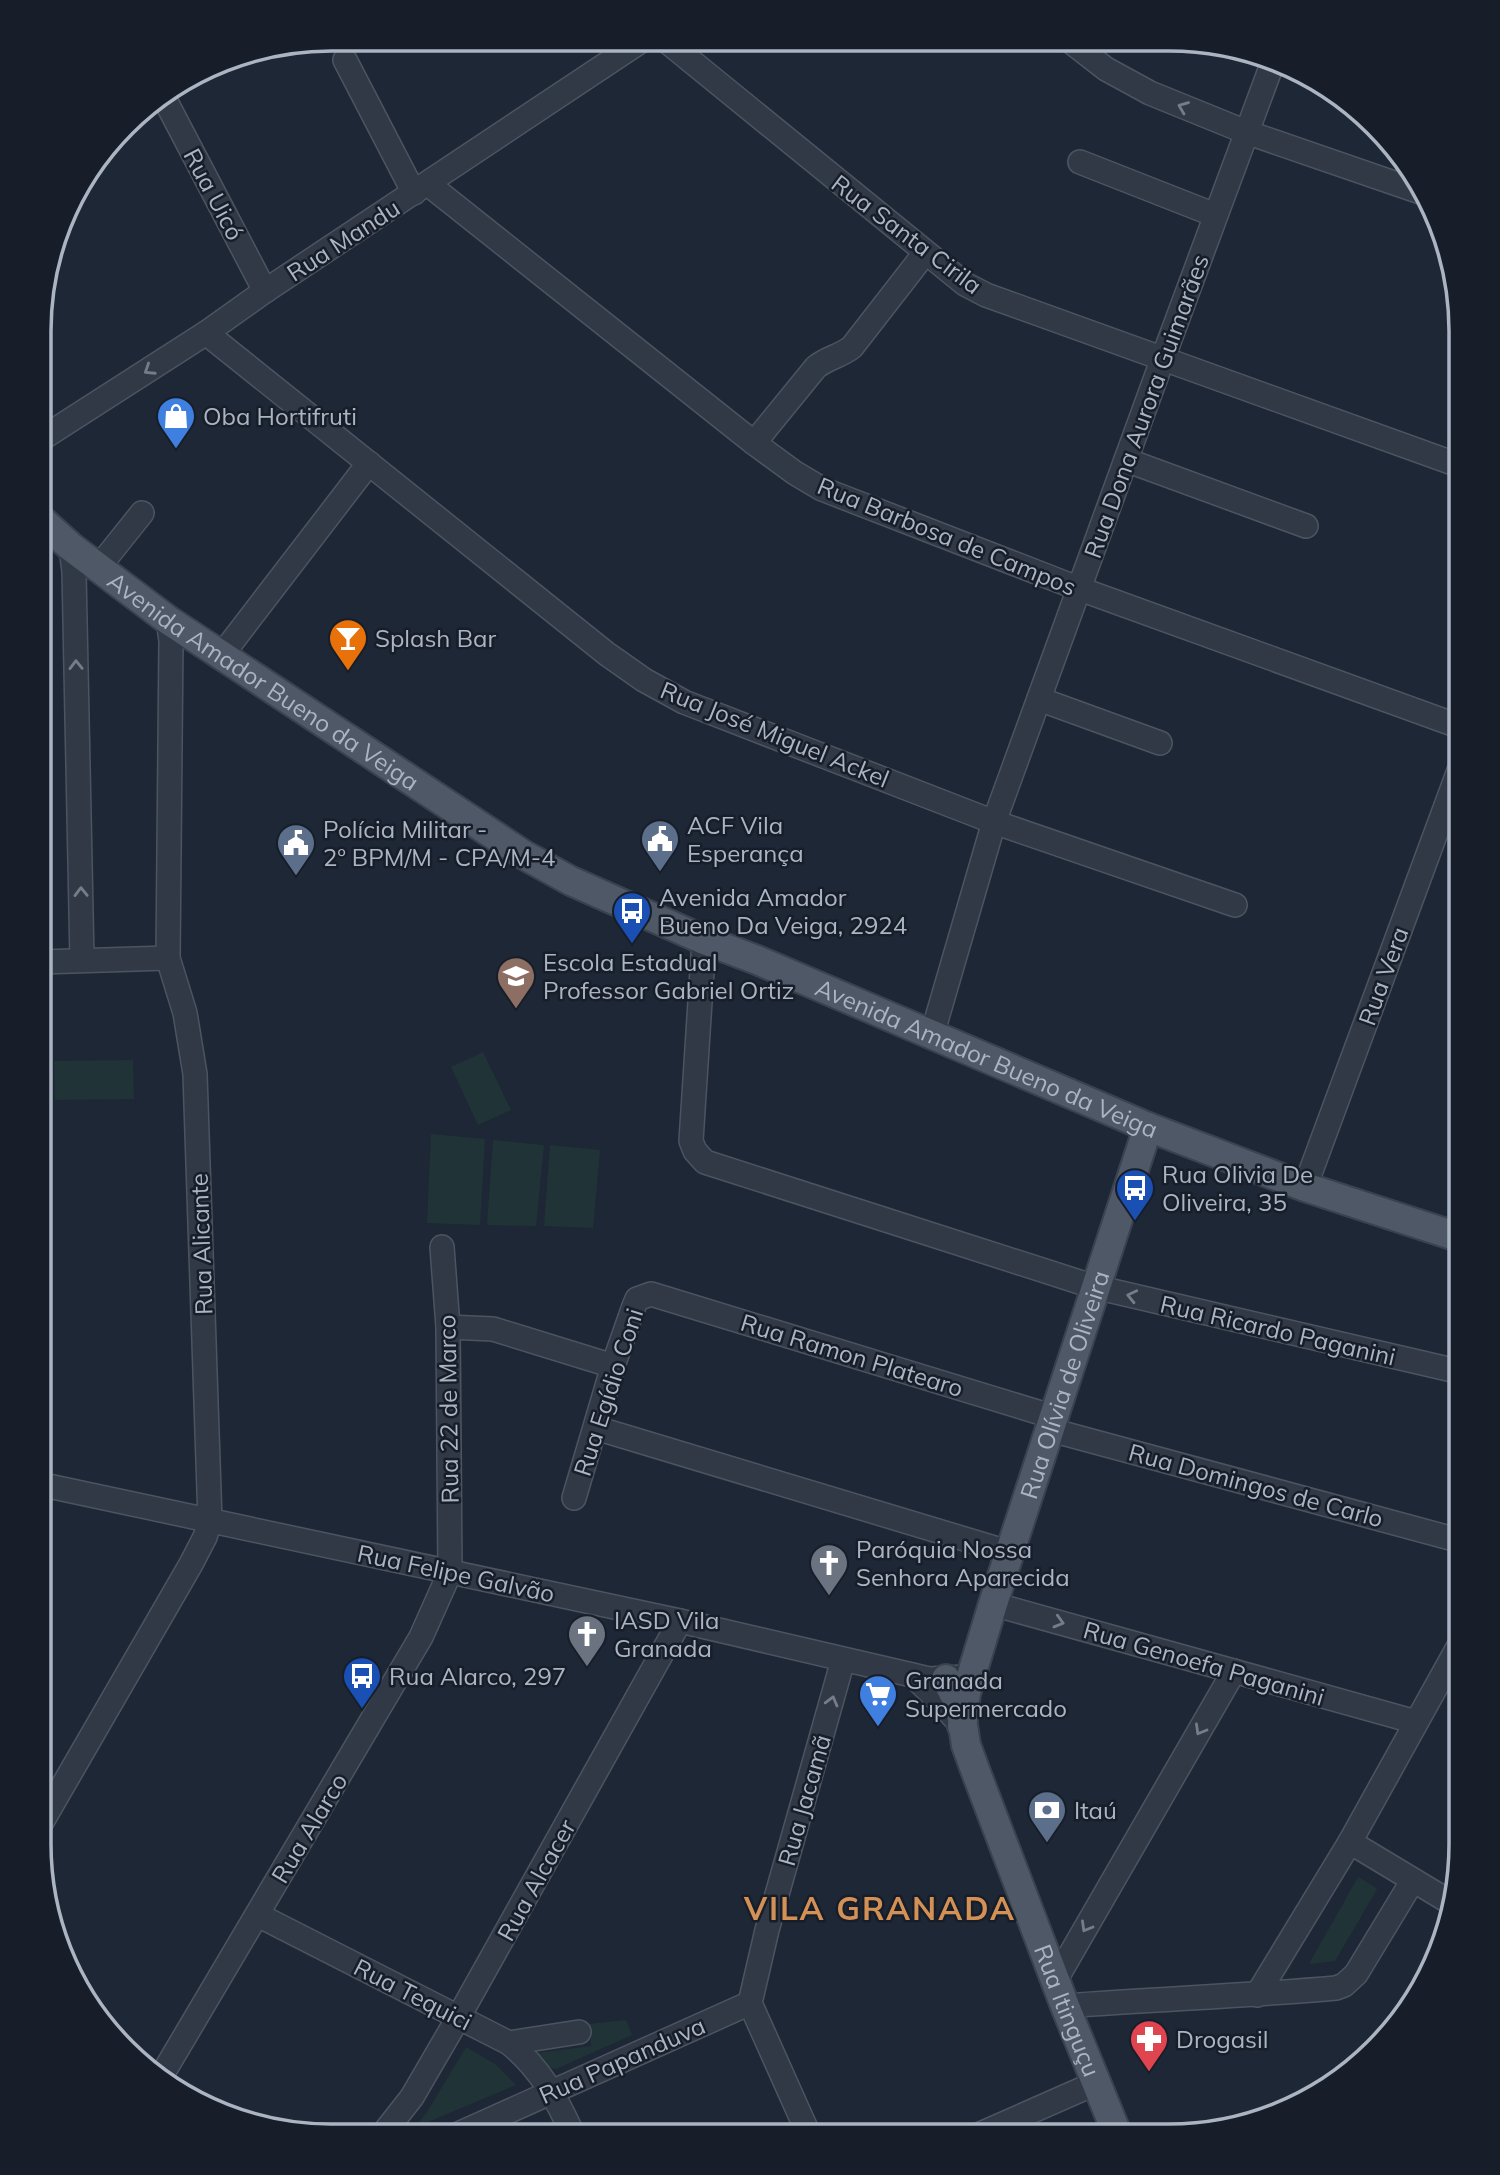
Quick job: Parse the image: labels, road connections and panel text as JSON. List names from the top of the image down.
{
  "streets": {
    "main road": ["Avenida Amador Bueno da Veiga", "Rua Olívia de Oliveira", "Rua Itinguçu"],
    "street": [
      "Rua Uicó",
      "Rua Santa Cirila",
      "Rua Mandu",
      "Rua Dona Aurora Guimarães",
      "Rua Barbosa de Campos",
      "Rua José Miguel Ackel",
      "Rua Vera",
      "Rua Alicante",
      "Rua Ricardo Paganini",
      "Rua Ramon Platearo",
      "Rua Egídio Coni",
      "Rua 22 de Marco",
      "Rua Domingos de Carlo",
      "Rua Felipe Galvão",
      "Rua Genoefa Paganini",
      "Rua Jacamã",
      "Rua Alarco",
      "Rua Alcacer",
      "Rua Tequici",
      "Rua Papanduva"
    ]
  },
  "crossings": [
    ["Rua Uicó", "Rua Mandu"],
    ["Rua Santa Cirila", "Rua Dona Aurora Guimarães"],
    ["Rua Mandu", "Rua Barbosa de Campos"],
    ["Rua Mandu", "Rua José Miguel Ackel"],
    ["Rua Dona Aurora Guimarães", "Rua Barbosa de Campos"],
    ["Rua Dona Aurora Guimarães", "Avenida Amador Bueno da Veiga"],
    ["Rua Dona Aurora Guimarães", "Rua José Miguel Ackel"],
    ["Avenida Amador Bueno da Veiga", "Rua Vera"],
    ["Avenida Amador Bueno da Veiga", "Rua Alicante"],
    ["Avenida Amador Bueno da Veiga", "Rua Ricardo Paganini"],
    ["Avenida Amador Bueno da Veiga", "Rua Olívia de Oliveira"],
    ["Rua Alicante", "Rua Felipe Galvão"],
    ["Rua Ricardo Paganini", "Rua Olívia de Oliveira"],
    ["Rua Ramon Platearo", "Rua Olívia de Oliveira"],
    ["Rua Ramon Platearo", "Rua Egídio Coni"],
    ["Rua Ramon Platearo", "Rua Domingos de Carlo"],
    ["Rua Olívia de Oliveira", "Rua Domingos de Carlo"],
    ["Rua Olívia de Oliveira", "Rua Felipe Galvão"],
    ["Rua Olívia de Oliveira", "Rua Genoefa Paganini"],
    ["Rua Olívia de Oliveira", "Rua Itinguçu"],
    ["Rua 22 de Marco", "Rua Felipe Galvão"],
    ["Rua 22 de Marco", "Rua Alarco"],
    ["Rua Felipe Galvão", "Rua Jacamã"],
    ["Rua Felipe Galvão", "Rua Alarco"],
    ["Rua Felipe Galvão", "Rua Alcacer"],
    ["Rua Jacamã", "Rua Papanduva"],
    ["Rua Alarco", "Rua Tequici"],
    ["Rua Alcacer", "Rua Tequici"],
    ["Rua Tequici", "Rua Papanduva"]
  ],
  "one_way": ["Rua Ricardo Paganini", "Rua Genoefa Paganini", "Rua Jacamã"],
  "districts": ["VILA GRANADA"],
  "places": {
    "shop": ["Oba Hortifruti"],
    "bar": ["Splash Bar"],
    "public building": ["ACF Vila Esperança", "Polícia Militar - 2º BPM/M - CPA/M-4"],
    "bus stop": ["Avenida Amador Bueno Da Veiga, 2924", "Rua Olivia De Oliveira, 35", "Rua Alarco, 297"],
    "school or university": ["Escola Estadual Professor Gabriel Ortiz"],
    "church": ["Paróquia Nossa Senhora Aparecida", "IASD Vila Granada"],
    "supermarket": ["Granada Supermercado"],
    "bank": ["Itaú"],
    "pharmacy": ["Drogasil"]
  }
}
